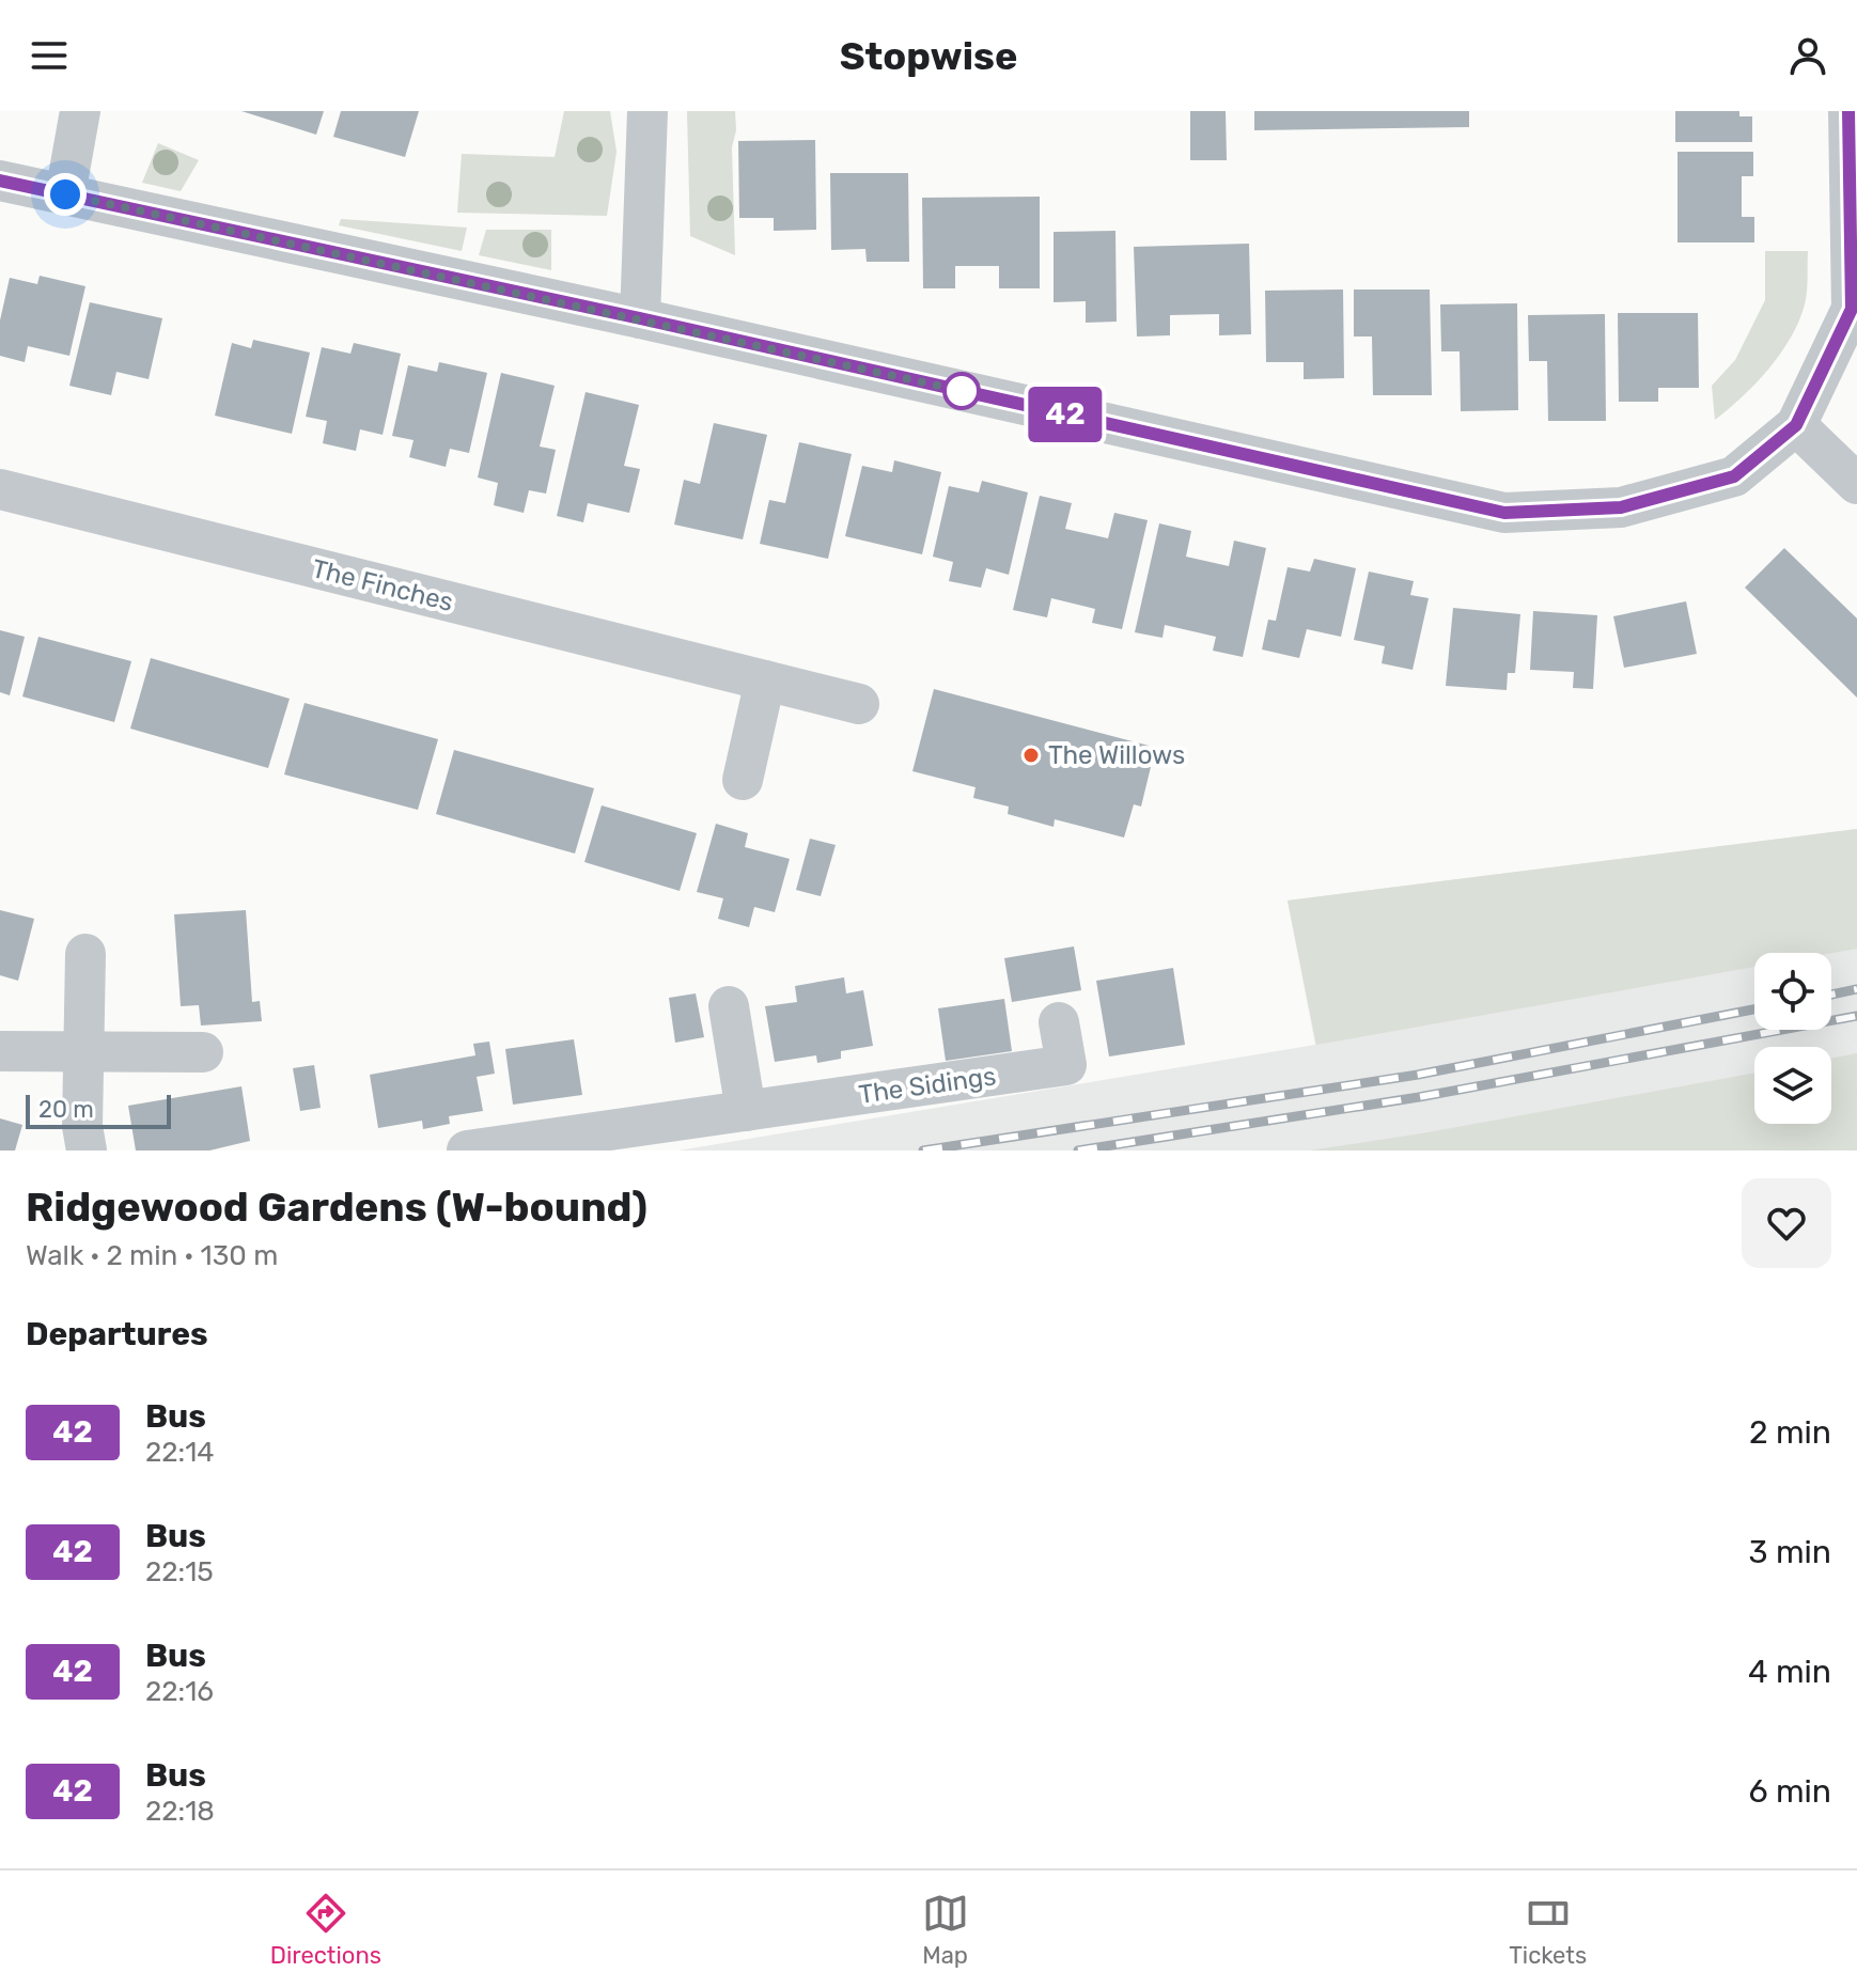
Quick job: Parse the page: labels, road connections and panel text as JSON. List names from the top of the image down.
{
  "streets": {
    "street": ["The Finches", "The Sidings"]
  },
  "places": ["The Willows"],
  "lines": ["bus line 42"],
  "scale_bar": "20 m",
  "page": {
    "header": "Stopwise",
    "on_map": "42",
    "scale": "20 m",
    "heading": [
      ["Ridgewood Gardens (W-bound)", "Walk · 2 min · 130 m"],
      "Departures"
    ],
    "list": [
      {
        "mark": "42",
        "name": "Bus",
        "note": "22:14",
        "value": "2 min"
      },
      {
        "mark": "42",
        "name": "Bus",
        "note": "22:15",
        "value": "3 min"
      },
      {
        "mark": "42",
        "name": "Bus",
        "note": "22:16",
        "value": "4 min"
      },
      {
        "mark": "42",
        "name": "Bus",
        "note": "22:18",
        "value": "6 min"
      }
    ],
    "tabs": ["Directions", "Map", "Tickets"]
  }
}
